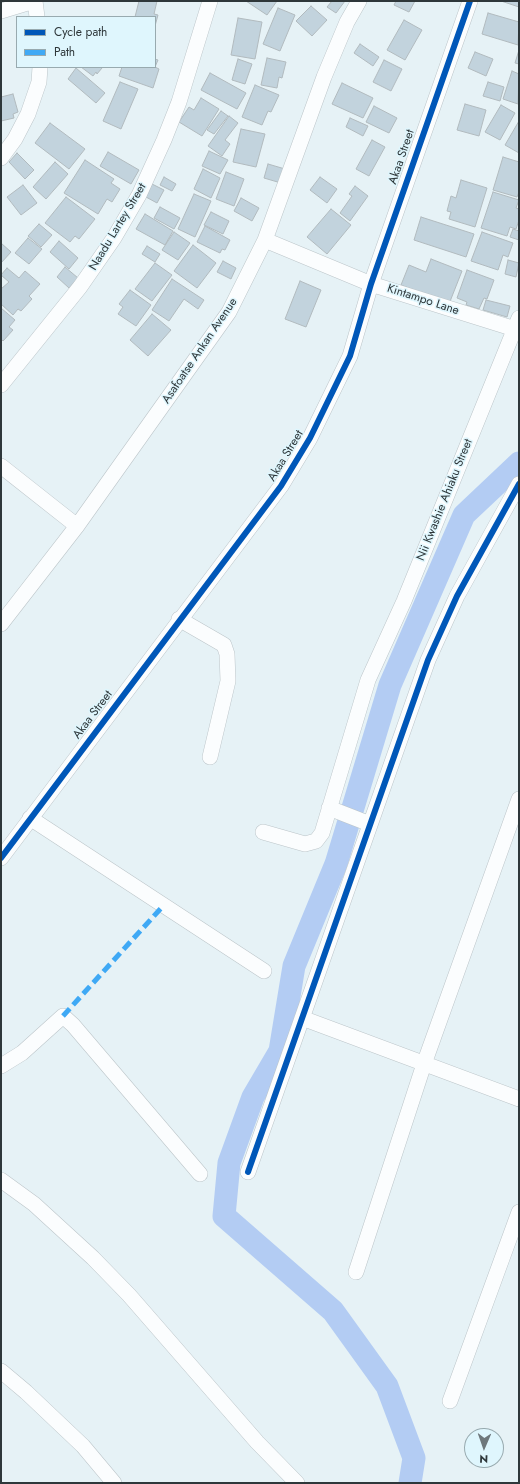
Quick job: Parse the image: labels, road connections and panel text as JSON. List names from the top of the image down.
{
  "streets": {
    "street": [
      "Akaa Street",
      "Naadu Lartey Street",
      "Kintampo Lane",
      "Asafoatse Ankan Avenue",
      "Nii Kwashie Ahiaku Street"
    ]
  },
  "crossings": [
    ["Akaa Street", "Kintampo Lane"],
    ["Kintampo Lane", "Asafoatse Ankan Avenue"],
    ["Kintampo Lane", "Nii Kwashie Ahiaku Street"]
  ],
  "legend": ["Cycle path", "Path"],
  "north": "bottom"
}
